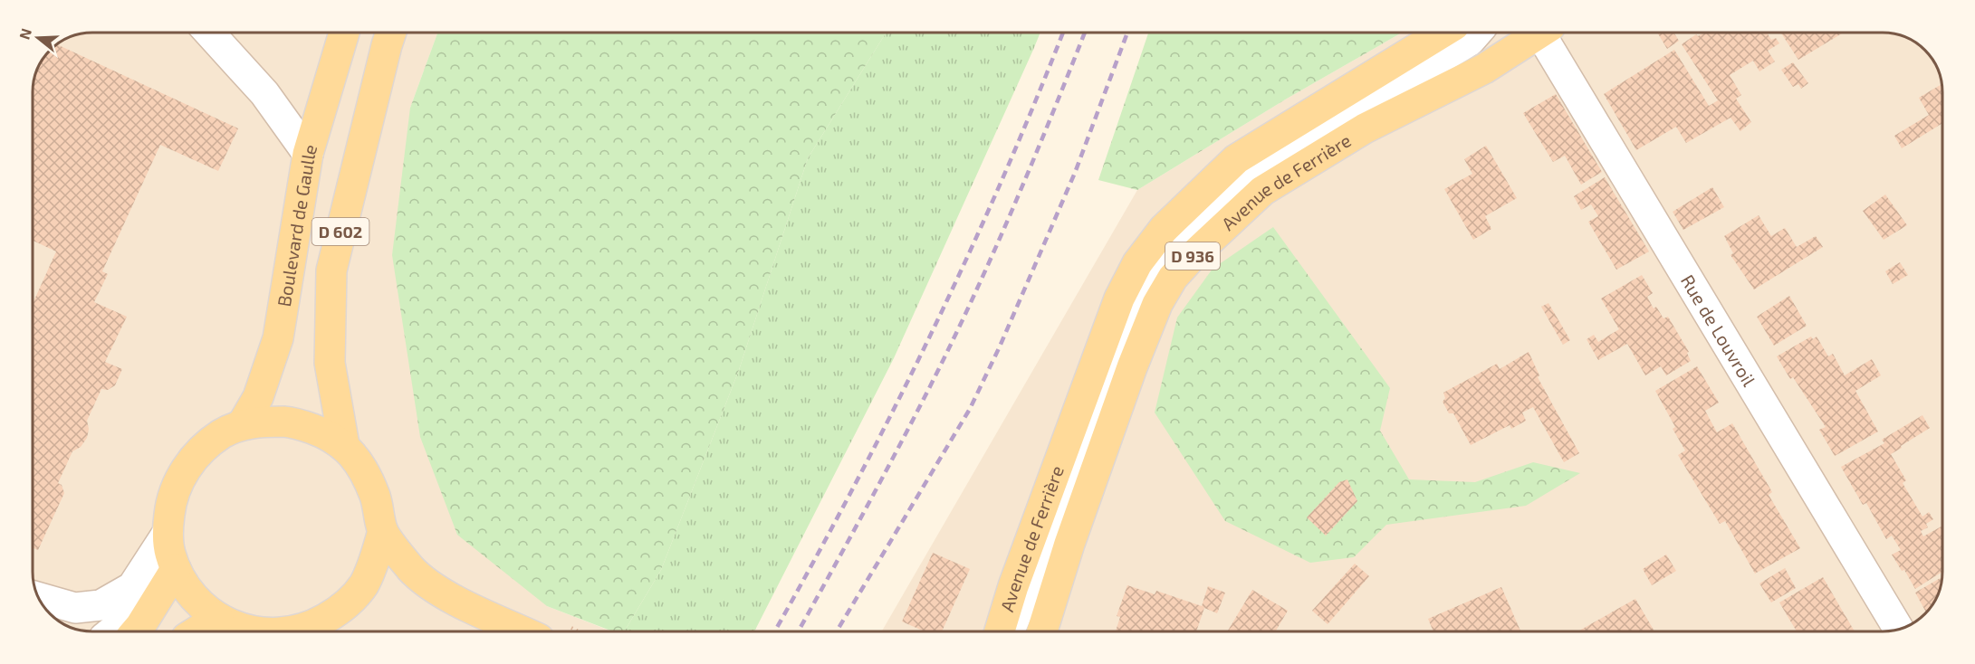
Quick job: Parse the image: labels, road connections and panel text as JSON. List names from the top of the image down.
{
  "streets": {
    "main road": [
      "Avenue de Ferrière",
      "Boulevard de Gaulle",
      "D 602",
      "D 936"
    ],
    "street": ["Rue de Louvroil"]
  },
  "north": "left"
}
